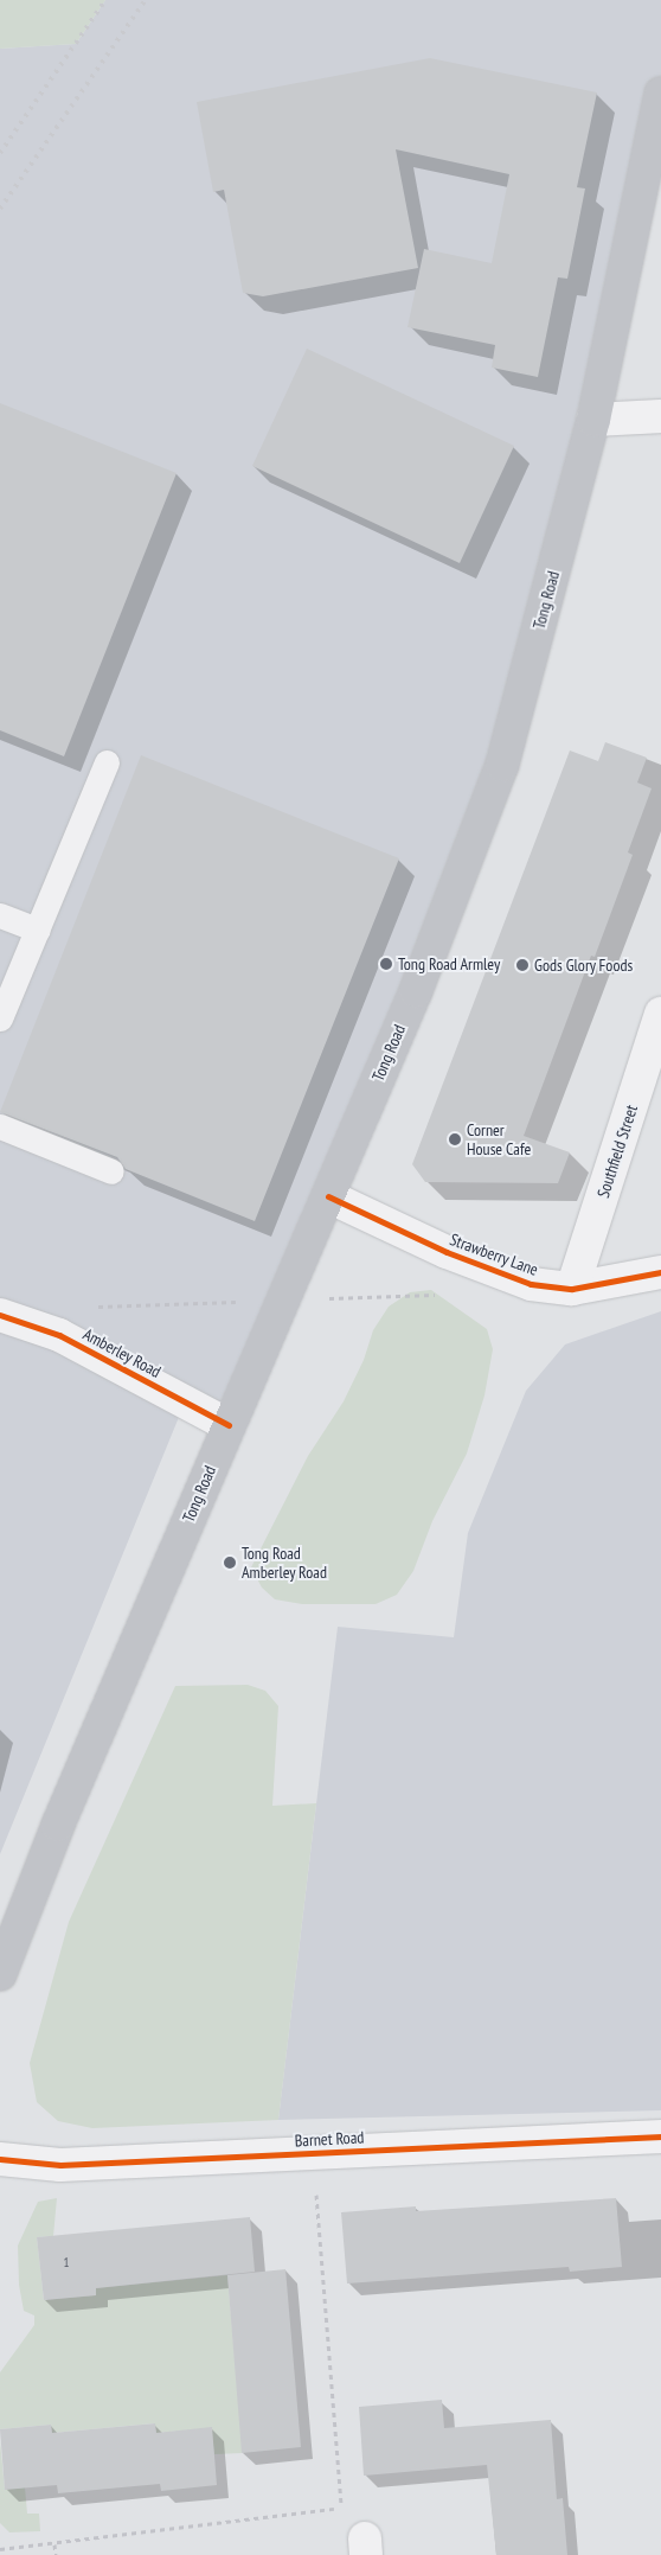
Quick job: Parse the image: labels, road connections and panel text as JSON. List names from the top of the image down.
{
  "streets": {
    "main road": ["Tong Road"],
    "street": [
      "Southfield Street",
      "Strawberry Lane",
      "Amberley Road",
      "Barnet Road"
    ]
  },
  "crossings": [
    ["Tong Road", "Strawberry Lane"],
    ["Tong Road", "Amberley Road"],
    ["Southfield Street", "Strawberry Lane"]
  ],
  "places": [
    "Tong Road Armley",
    "Gods Glory Foods",
    "Corner House Cafe",
    "Tong Road Amberley Road"
  ],
  "house_numbers": ["1"]
}
